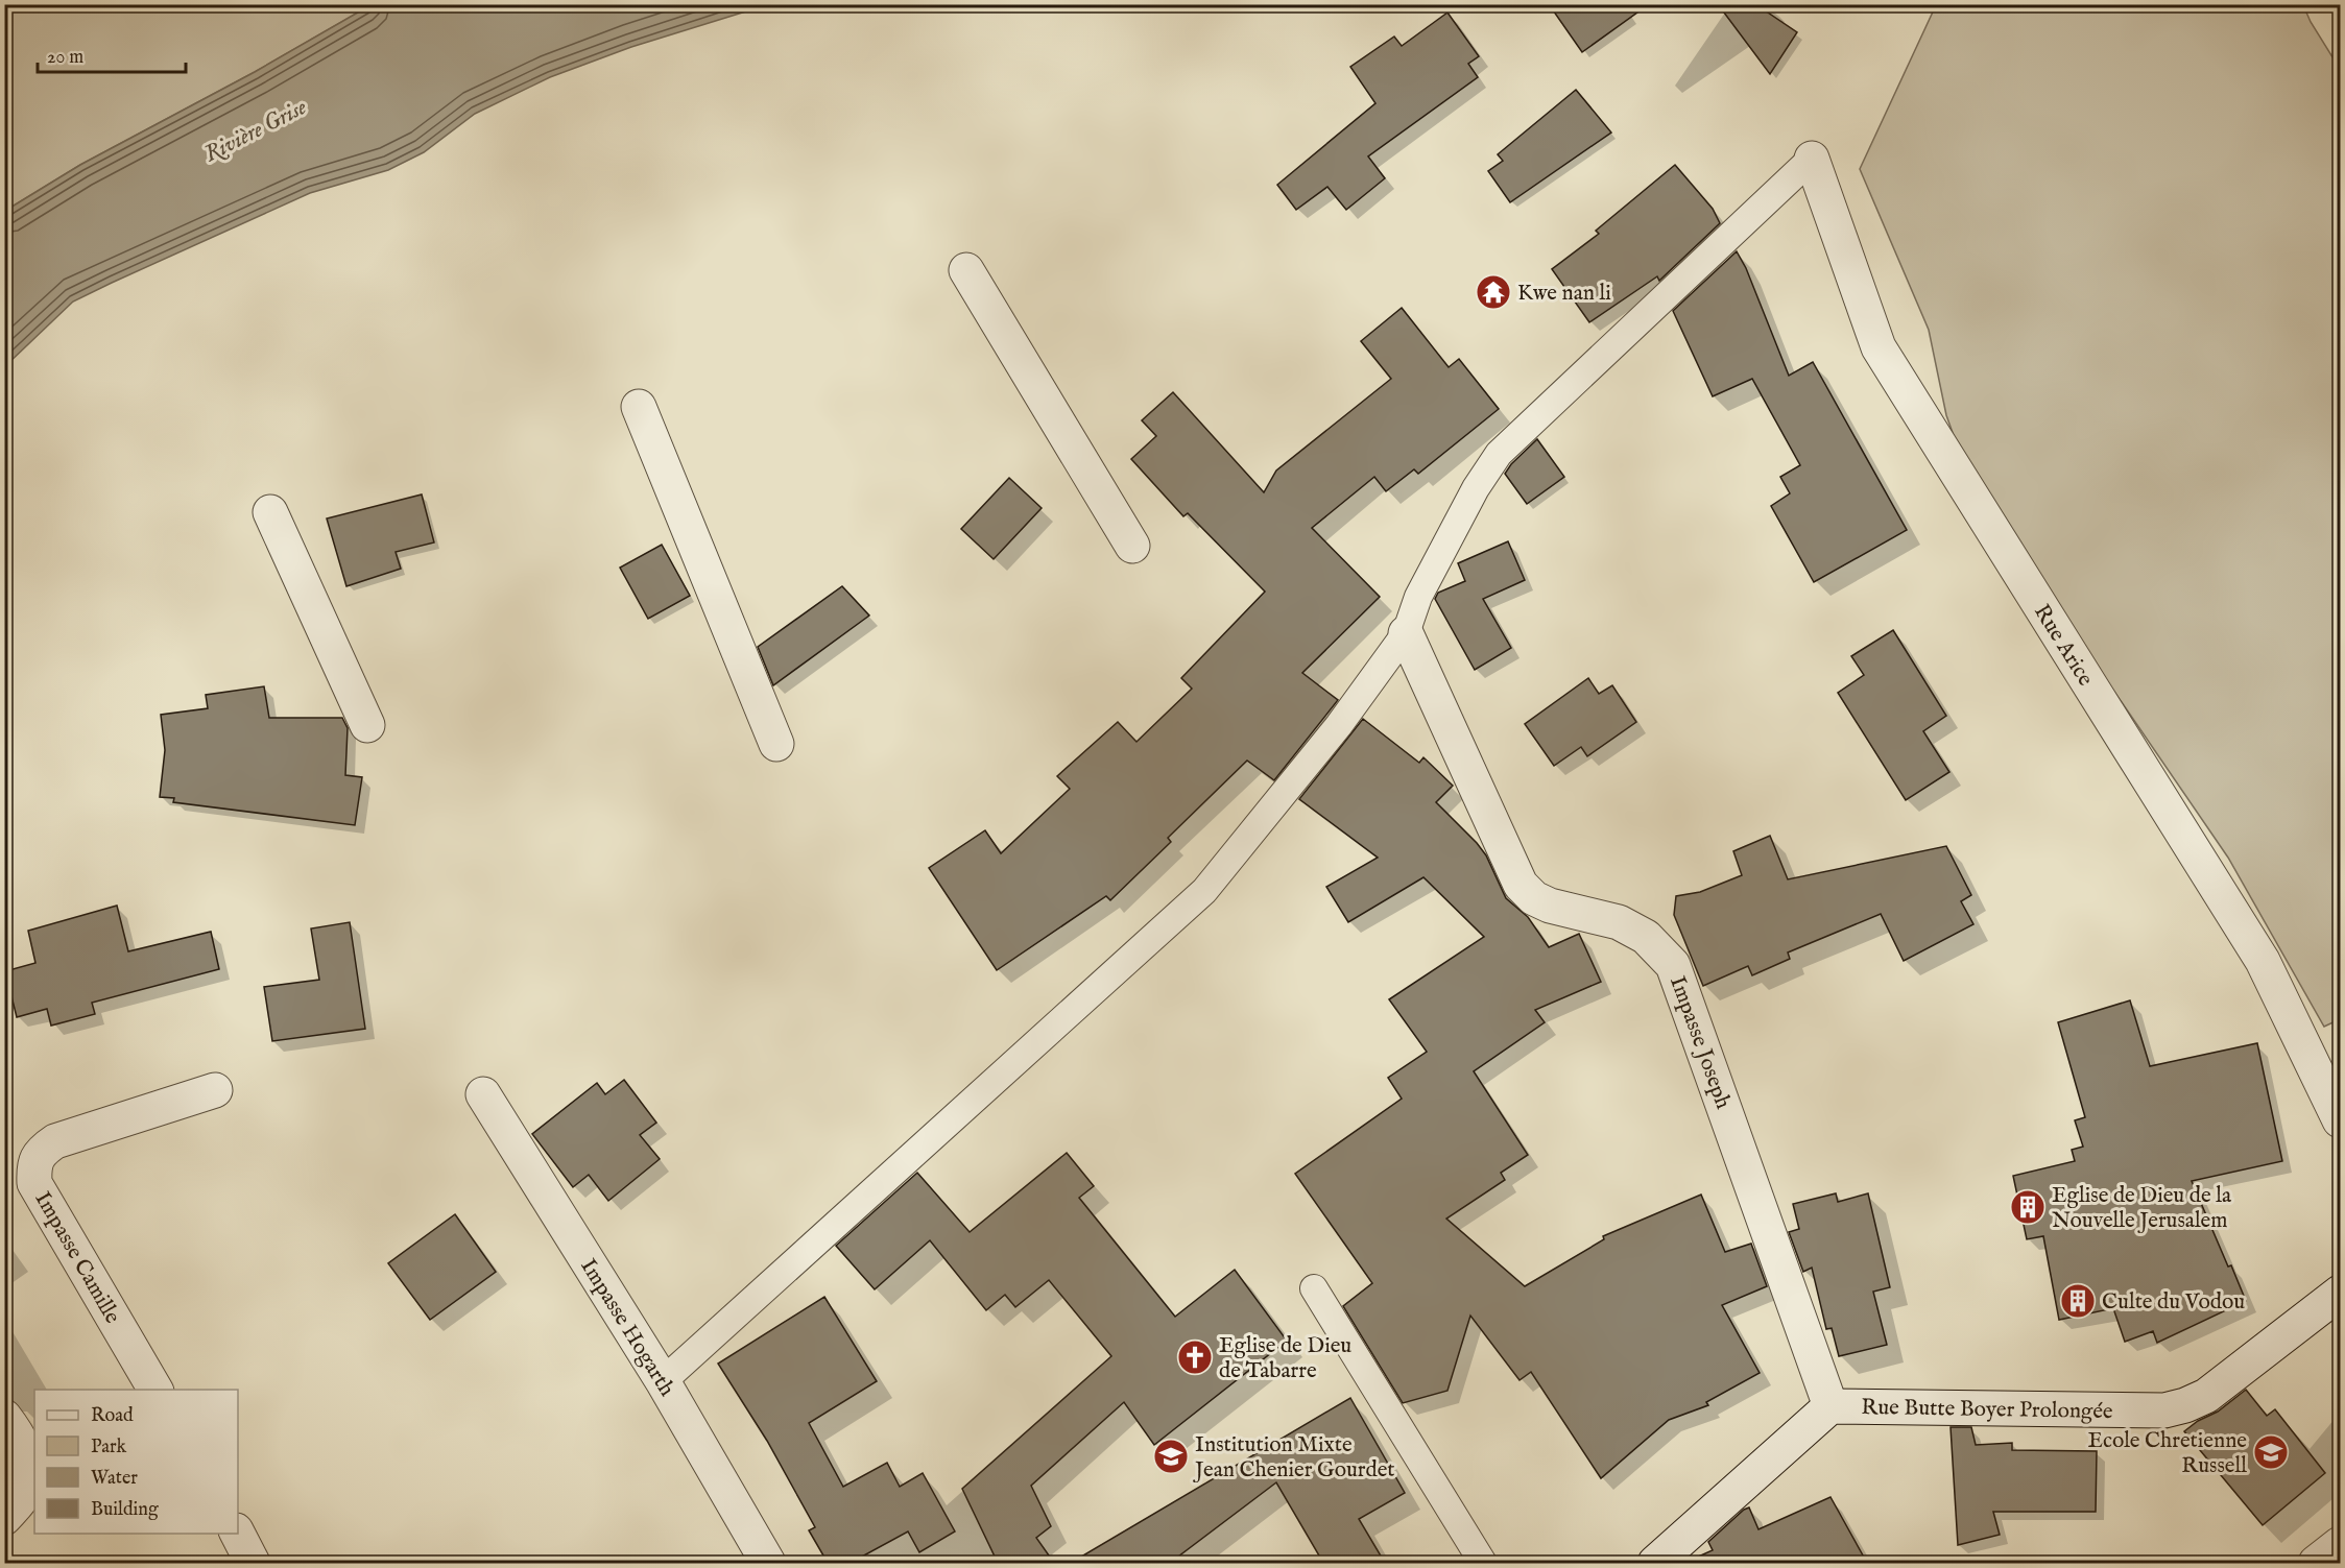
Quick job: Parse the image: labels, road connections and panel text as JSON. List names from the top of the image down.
{
  "streets": {
    "street": [
      "Rue Arice",
      "Impasse Joseph",
      "Impasse Camille",
      "Impasse Hogarth",
      "Rue Butte Boyer Prolongée"
    ]
  },
  "crossings": [
    ["Impasse Joseph", "Rue Butte Boyer Prolongée"]
  ],
  "water": ["Rivière Grise"],
  "places": {
    "temple": ["Kwe nan li"],
    "building": ["Eglise de Dieu de la Nouvelle Jerusalem", "Culte du Vodou"],
    "church": ["Eglise de Dieu de Tabarre"],
    "school or university": ["Ecole Chretienne Russell", "Institution Mixte Jean Chenier Gourdet"]
  },
  "legend": [
    "Road",
    "Park",
    "Water",
    "Building"
  ],
  "scale_bar": "20 m"
}
